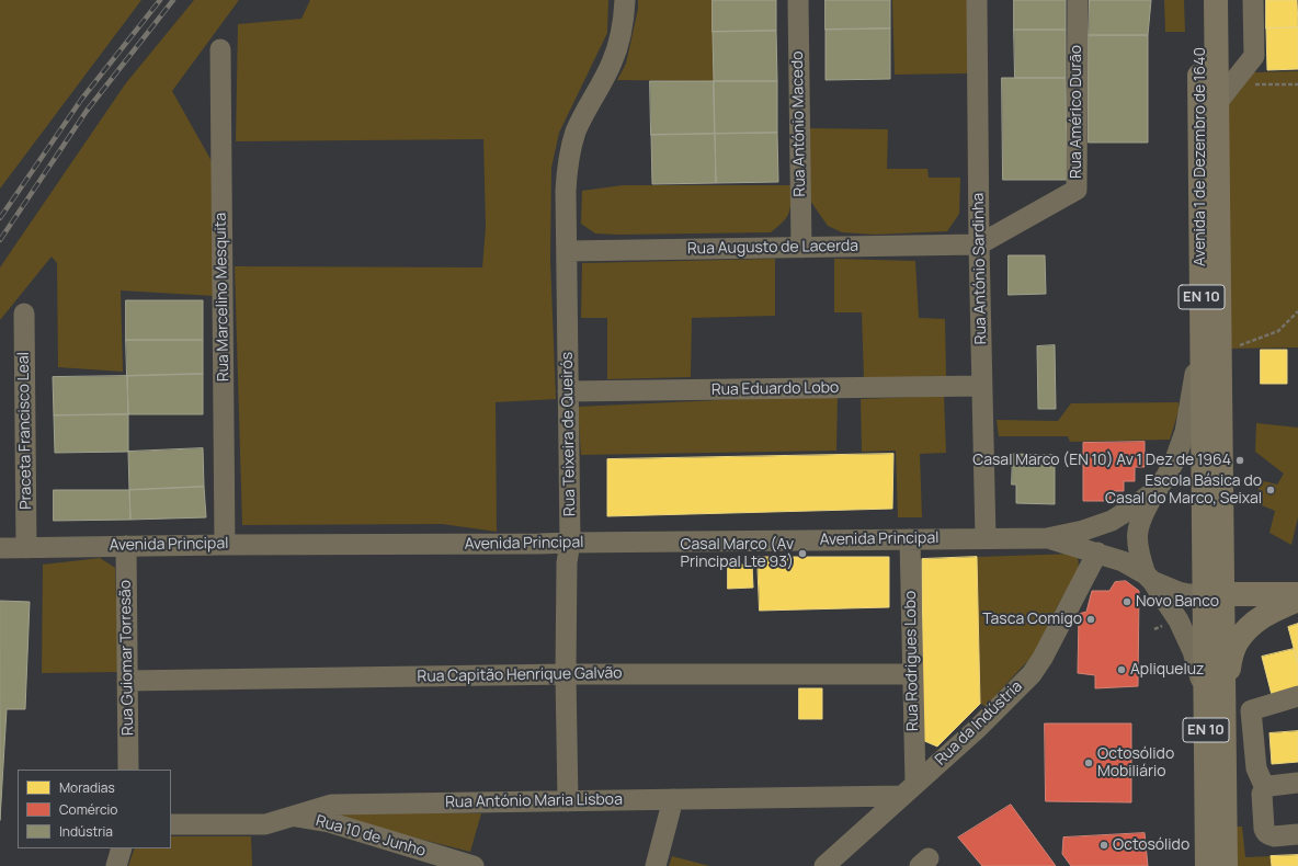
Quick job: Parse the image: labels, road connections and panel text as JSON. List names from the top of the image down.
{
  "streets": {
    "main road": ["Avenida 1 de Dezembro de 1640", "EN 10"],
    "street": [
      "Rua Américo Durão",
      "Rua António Macedo",
      "Rua Augusto de Lacerda",
      "Rua António Sardinha",
      "Rua Marcelino Mesquita",
      "Rua Eduardo Lobo",
      "Praceta Francisco Leal",
      "Rua Teixeira de Queirós",
      "Avenida Principal",
      "Rua Guiomar Torresão",
      "Rua Rodrigues Lobo",
      "Rua Capitão Henrique Galvão",
      "Rua da Indústria",
      "Rua António Maria Lisboa",
      "Rua 10 de Junho"
    ]
  },
  "crossings": [
    ["Rua Américo Durão", "Rua Augusto de Lacerda"],
    ["Rua Américo Durão", "Rua António Sardinha"],
    ["Rua António Macedo", "Rua Augusto de Lacerda"],
    ["Avenida 1 de Dezembro de 1640", "Avenida Principal"],
    ["Rua Augusto de Lacerda", "Rua António Sardinha"],
    ["Rua Augusto de Lacerda", "Rua Teixeira de Queirós"],
    ["Rua António Sardinha", "Rua Eduardo Lobo"],
    ["Rua António Sardinha", "Avenida Principal"],
    ["Rua Marcelino Mesquita", "Avenida Principal"],
    ["Rua Eduardo Lobo", "Rua Teixeira de Queirós"],
    ["Praceta Francisco Leal", "Avenida Principal"],
    ["Rua Teixeira de Queirós", "Avenida Principal"],
    ["Rua Teixeira de Queirós", "Rua Capitão Henrique Galvão"],
    ["Rua Teixeira de Queirós", "Rua António Maria Lisboa"],
    ["Avenida Principal", "Rua Guiomar Torresão"],
    ["Avenida Principal", "Rua Rodrigues Lobo"],
    ["Avenida Principal", "Rua da Indústria"],
    ["Rua Guiomar Torresão", "Rua Capitão Henrique Galvão"],
    ["Rua Rodrigues Lobo", "Rua Capitão Henrique Galvão"],
    ["Rua Rodrigues Lobo", "Rua da Indústria"],
    ["Rua Rodrigues Lobo", "Rua António Maria Lisboa"],
    ["Rua da Indústria", "Rua António Maria Lisboa"],
    ["Rua António Maria Lisboa", "Rua 10 de Junho"]
  ],
  "places": [
    "Casal Marco (EN 10) Av 1 Dez de 1964",
    "Escola Básica do Casal do Marco, Seixal",
    "Casal Marco (Av Principal Lte 93)",
    "Novo Banco",
    "Tasca Comigo",
    "Apliqueluz",
    "Octosólido Mobiliário",
    "Octosólido"
  ],
  "legend": ["Moradias", "Comércio", "Indústria"]
}
